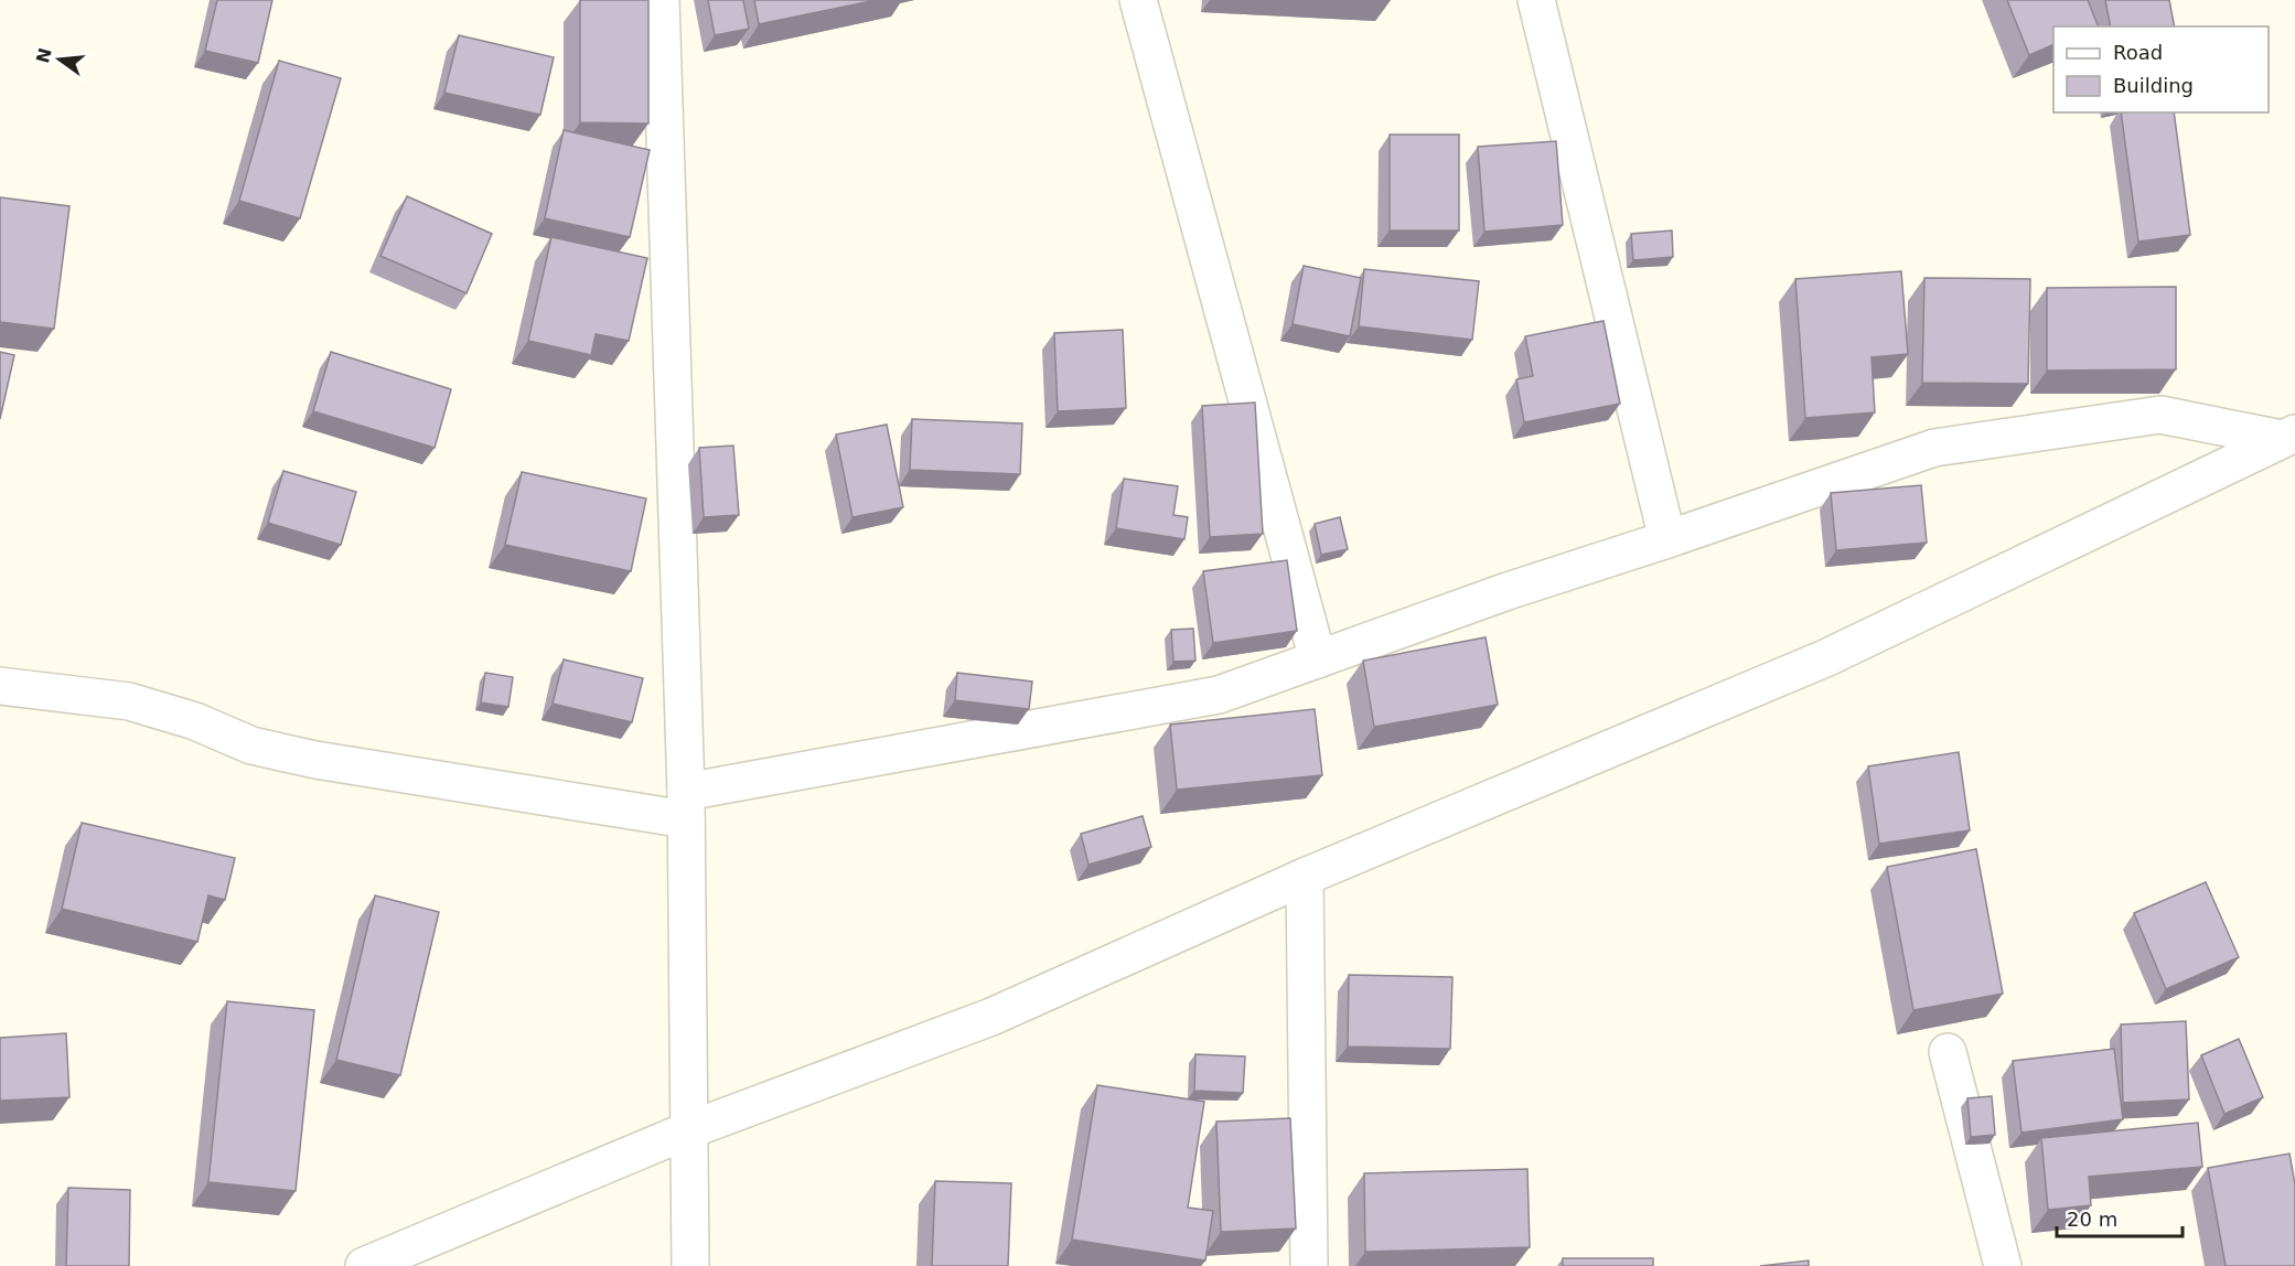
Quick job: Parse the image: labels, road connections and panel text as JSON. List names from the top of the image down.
{
  "legend": ["Road", "Building"],
  "scale_bar": "20 m",
  "north": "left"
}
